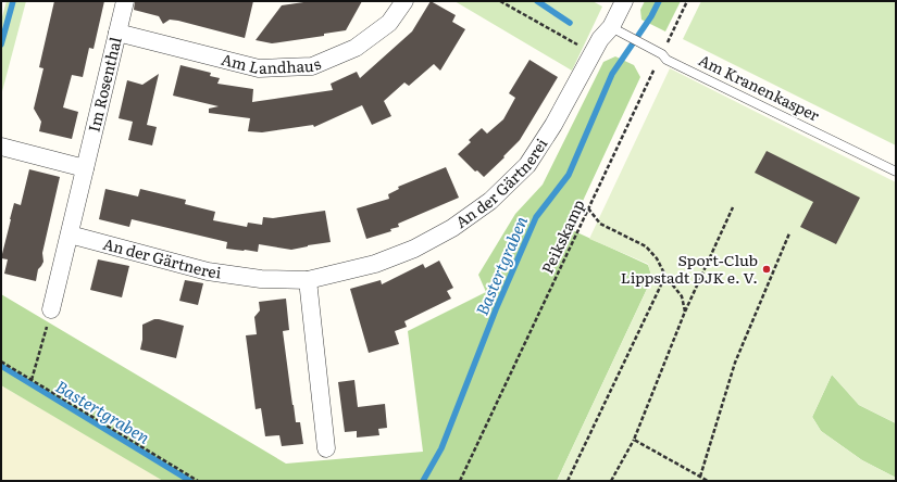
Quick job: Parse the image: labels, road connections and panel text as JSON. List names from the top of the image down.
{
  "streets": {
    "street": ["Am Landhaus", "Im Rosenthal", "An der Gärtnerei"],
    "lane": ["Am Kranenkasper"],
    "path": ["Peikskamp"]
  },
  "crossings": [
    ["Am Landhaus", "Im Rosenthal"],
    ["Im Rosenthal", "An der Gärtnerei"],
    ["Am Kranenkasper", "An der Gärtnerei"],
    ["Am Kranenkasper", "Peikskamp"]
  ],
  "water": ["Bastertgraben"],
  "places": ["Sport-Club Lippstadt DJK e. V."]
}
